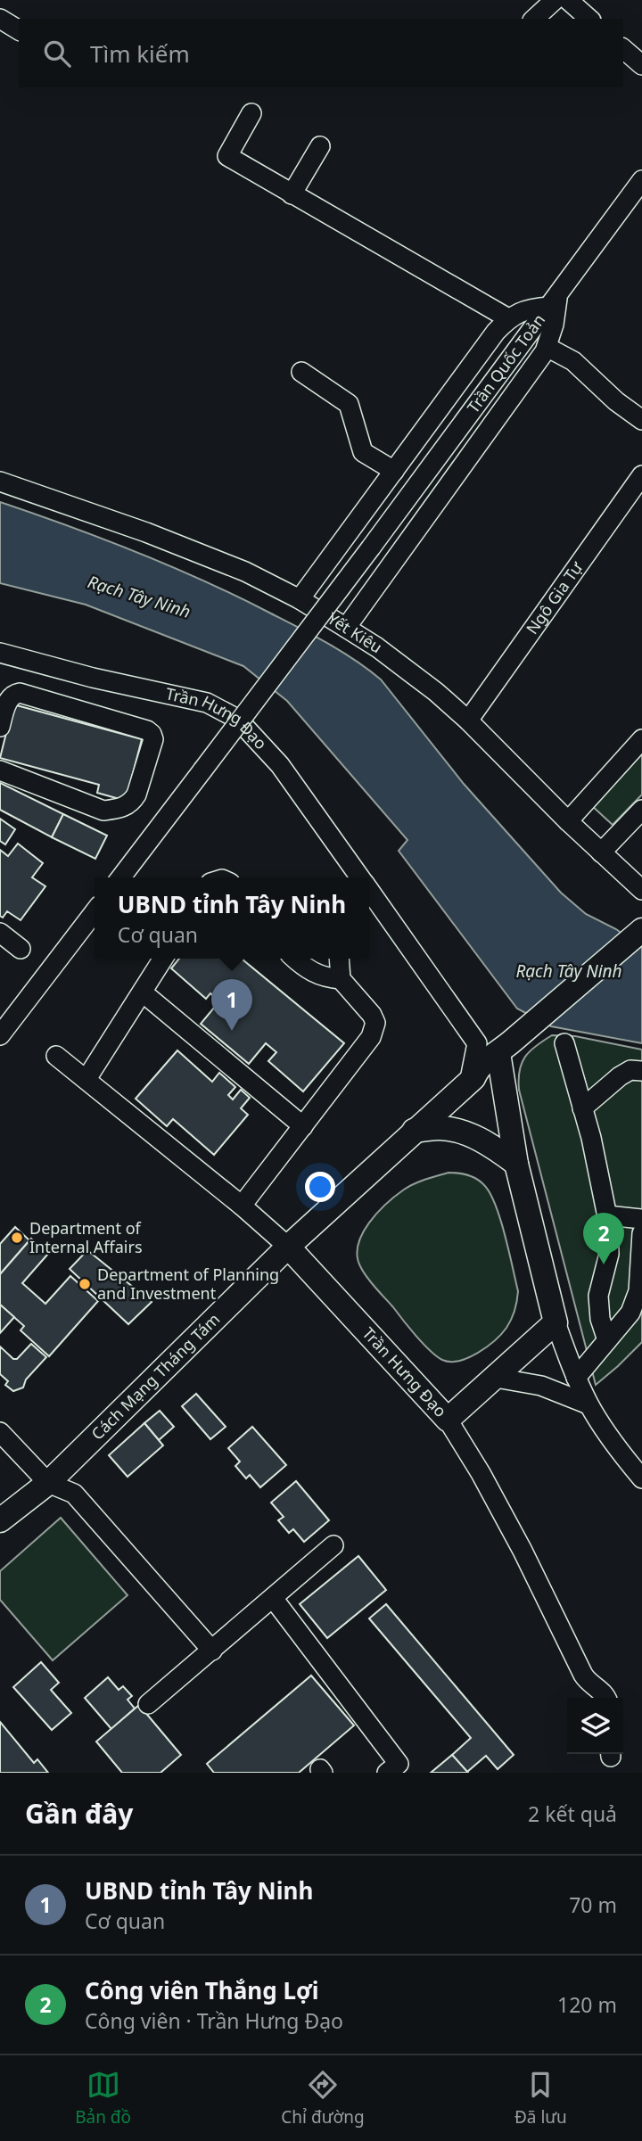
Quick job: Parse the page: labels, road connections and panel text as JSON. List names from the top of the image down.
{
  "streets": {
    "main road": ["Trần Hưng Đạo", "Cách Mạng Tháng Tám"],
    "street": ["Trần Quốc Toản", "Ngô Gia Tự", "Yết Kiêu"]
  },
  "crossings": [
    ["Ngô Gia Tự", "Yết Kiêu"],
    ["Trần Hưng Đạo", "Cách Mạng Tháng Tám"]
  ],
  "water": ["Rạch Tây Ninh"],
  "places": ["Department of Internal Affairs", "Department of Planning and Investment"],
  "page": {
    "search": "Tìm kiếm",
    "popup": ["UBND tỉnh Tây Ninh", "Cơ quan"],
    "pins": ["1", "2"],
    "heading": ["Gần đây", "2 kết quả"],
    "list": [
      {
        "mark": "1",
        "name": "UBND tỉnh Tây Ninh",
        "note": "Cơ quan",
        "value": "70 m"
      },
      {
        "mark": "2",
        "name": "Công viên Thắng Lợi",
        "note": "Công viên · Trần Hưng Đạo",
        "value": "120 m"
      }
    ],
    "nav": ["Bản đồ", "Chỉ đường", "Đã lưu"]
  }
}
